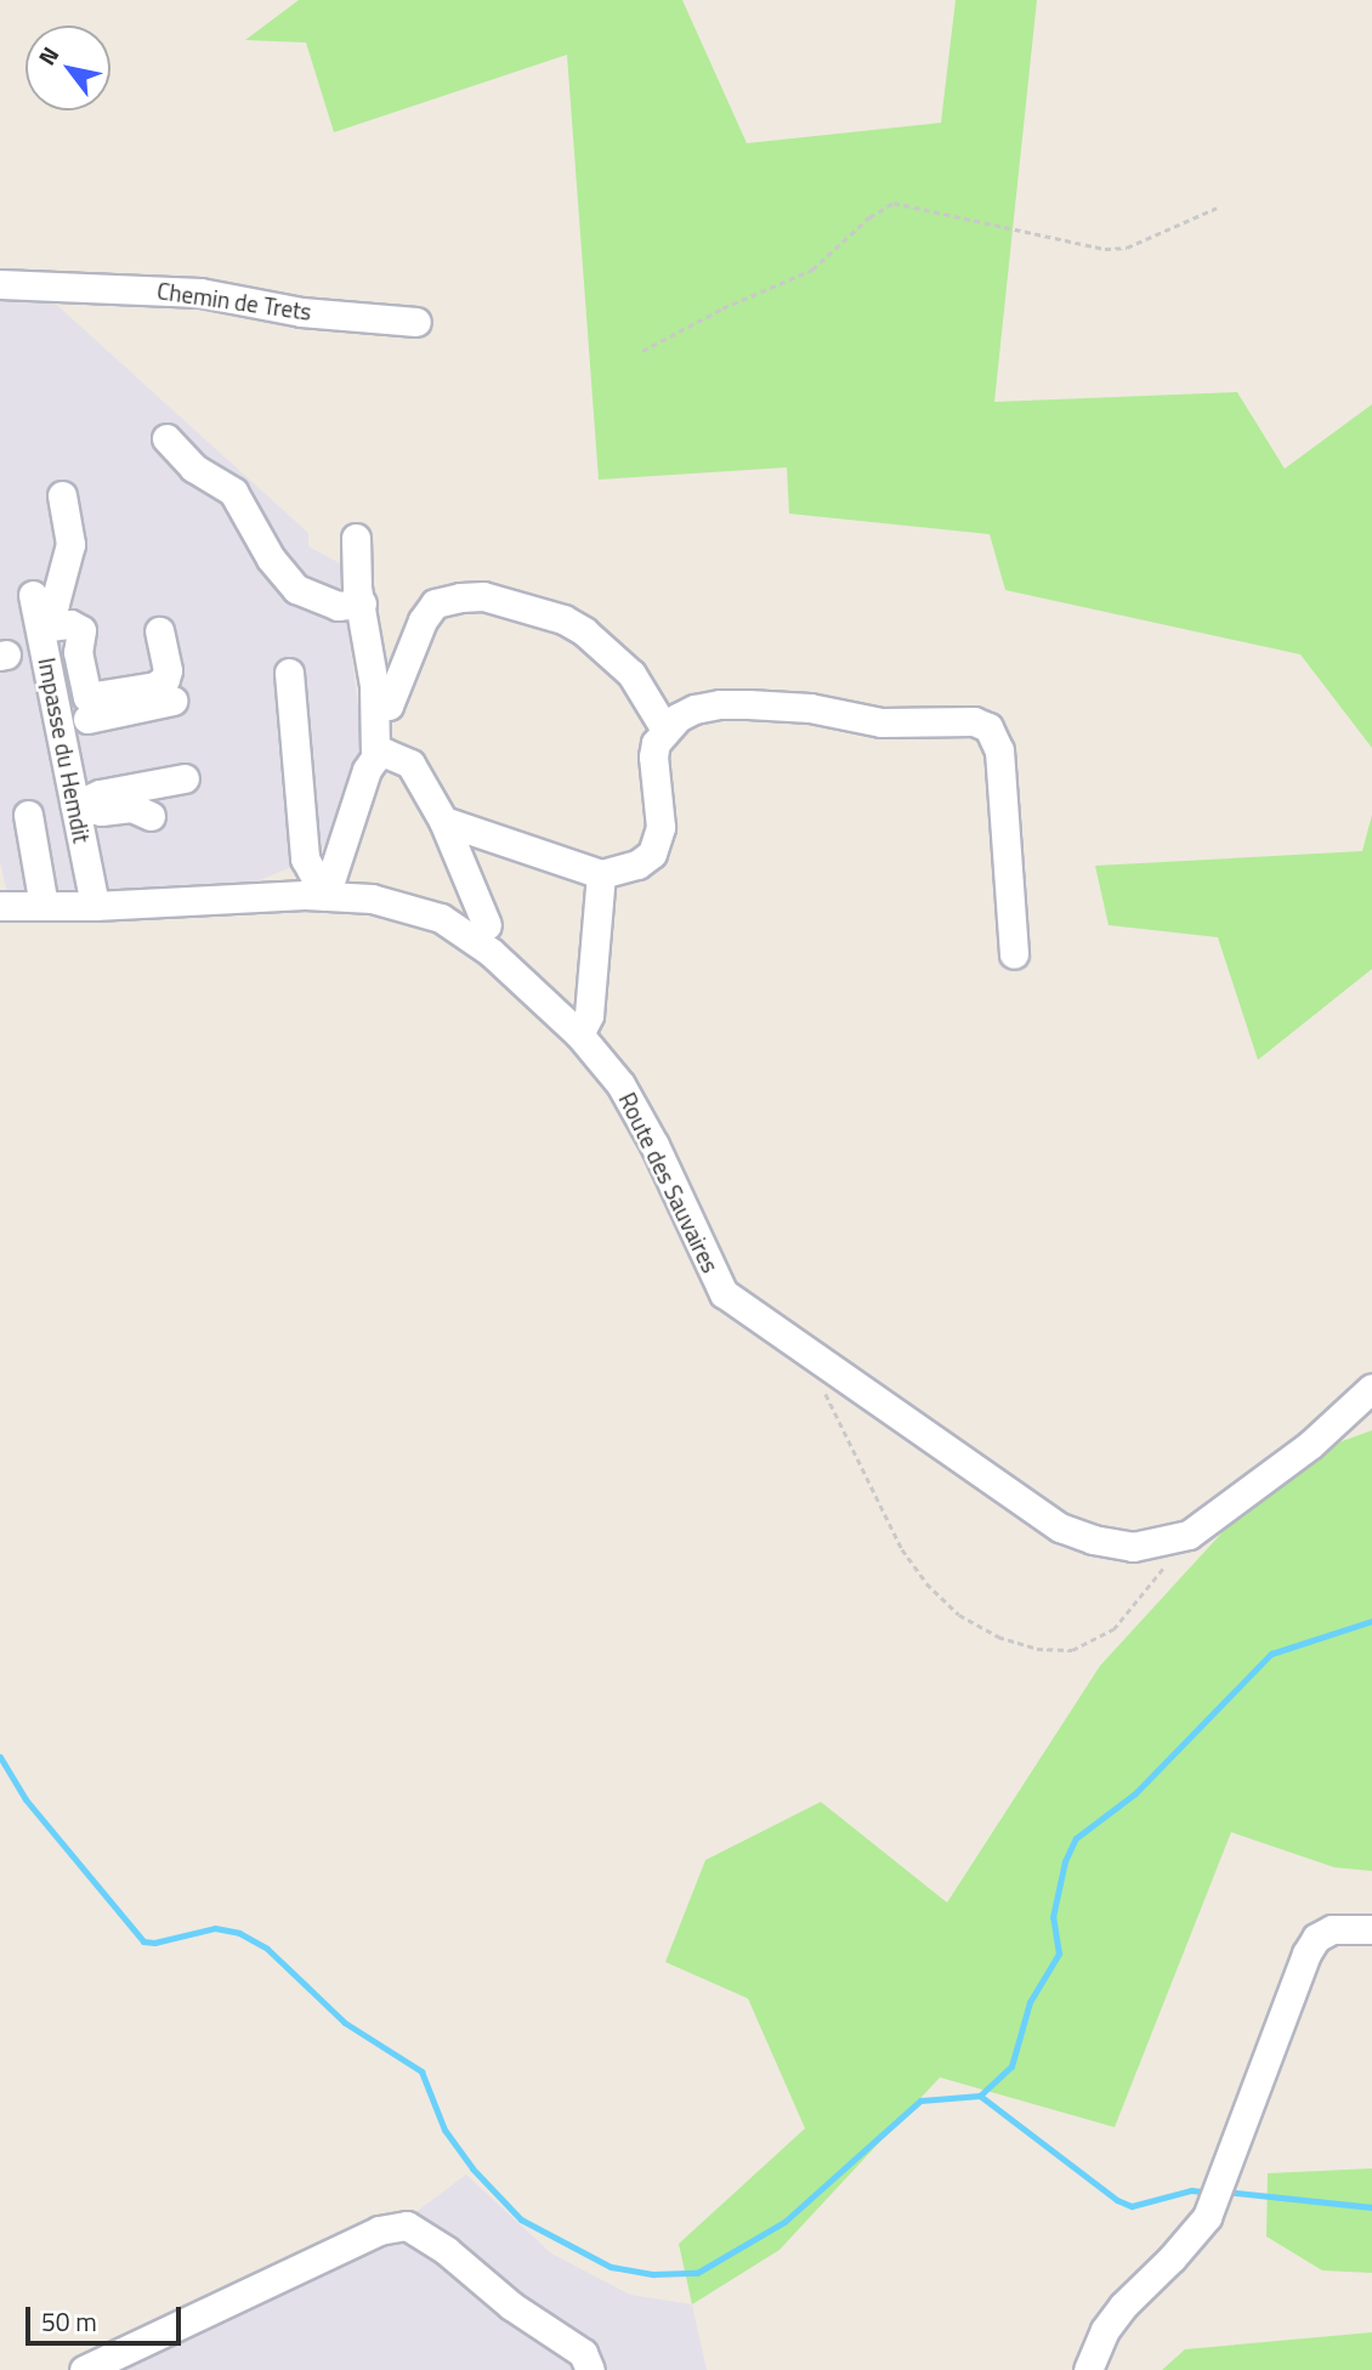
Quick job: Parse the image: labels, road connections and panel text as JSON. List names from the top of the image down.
{
  "streets": {
    "street": ["Chemin de Trets", "Impasse du Hemdit", "Route des Sauvaires"]
  },
  "crossings": [
    ["Impasse du Hemdit", "Route des Sauvaires"]
  ],
  "scale_bar": "50 m",
  "north": "top left"
}
